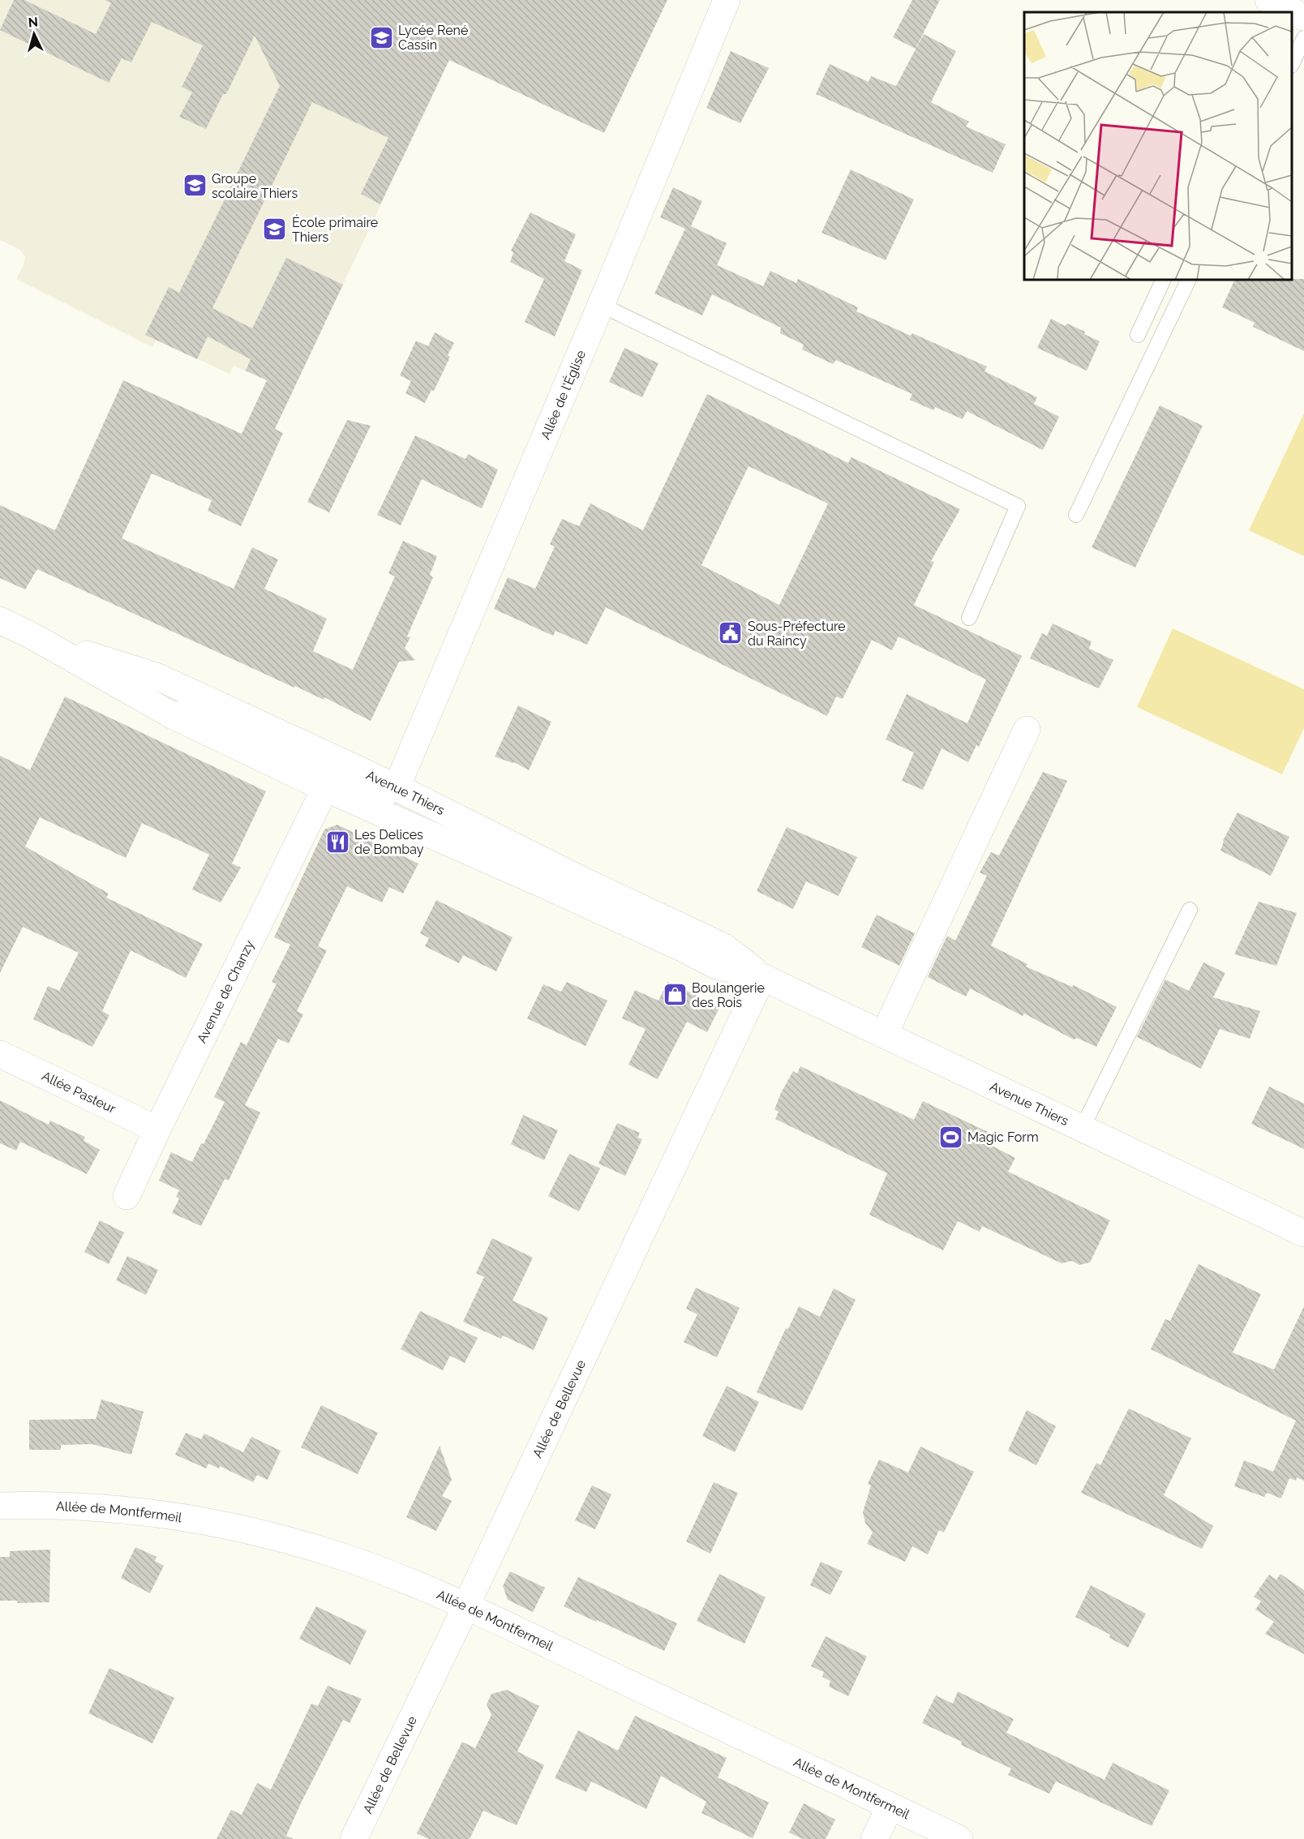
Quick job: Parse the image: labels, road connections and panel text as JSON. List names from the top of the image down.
{
  "streets": {
    "street": [
      "Allée de l'Église",
      "Avenue Thiers",
      "Avenue de Chanzy",
      "Allée Pasteur",
      "Allée de Bellevue",
      "Allée de Montfermeil"
    ]
  },
  "crossings": [
    ["Allée de l'Église", "Avenue Thiers"],
    ["Avenue Thiers", "Avenue de Chanzy"],
    ["Avenue Thiers", "Allée de Bellevue"],
    ["Avenue de Chanzy", "Allée Pasteur"],
    ["Allée de Bellevue", "Allée de Montfermeil"]
  ],
  "places": {
    "school or university": ["Lycée René Cassin", "Groupe scolaire Thiers", "École primaire Thiers"],
    "public building": ["Sous-Préfecture du Raincy"],
    "restaurant": ["Les Delices de Bombay"],
    "shop": ["Boulangerie des Rois"],
    "sports": ["Magic Form"]
  },
  "north": "top"
}
